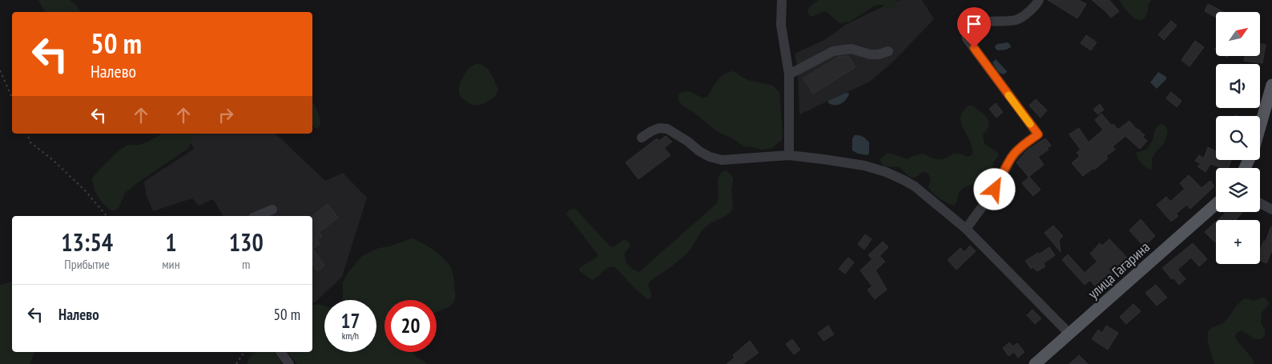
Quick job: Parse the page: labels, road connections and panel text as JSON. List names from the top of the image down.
{
  "streets": {
    "main road": ["улица Гагарина"]
  },
  "north": "top right",
  "page": {
    "map_buttons": "+",
    "turn": ["50 m", "Налево"],
    "eta": [
      "13:54",
      "Прибытие",
      "1",
      "мин",
      "130",
      "m"
    ],
    "list": [
      {
        "name": "Налево",
        "value": "50 m"
      }
    ],
    "speed": "17 km/h",
    "limit": "20"
  }
}
